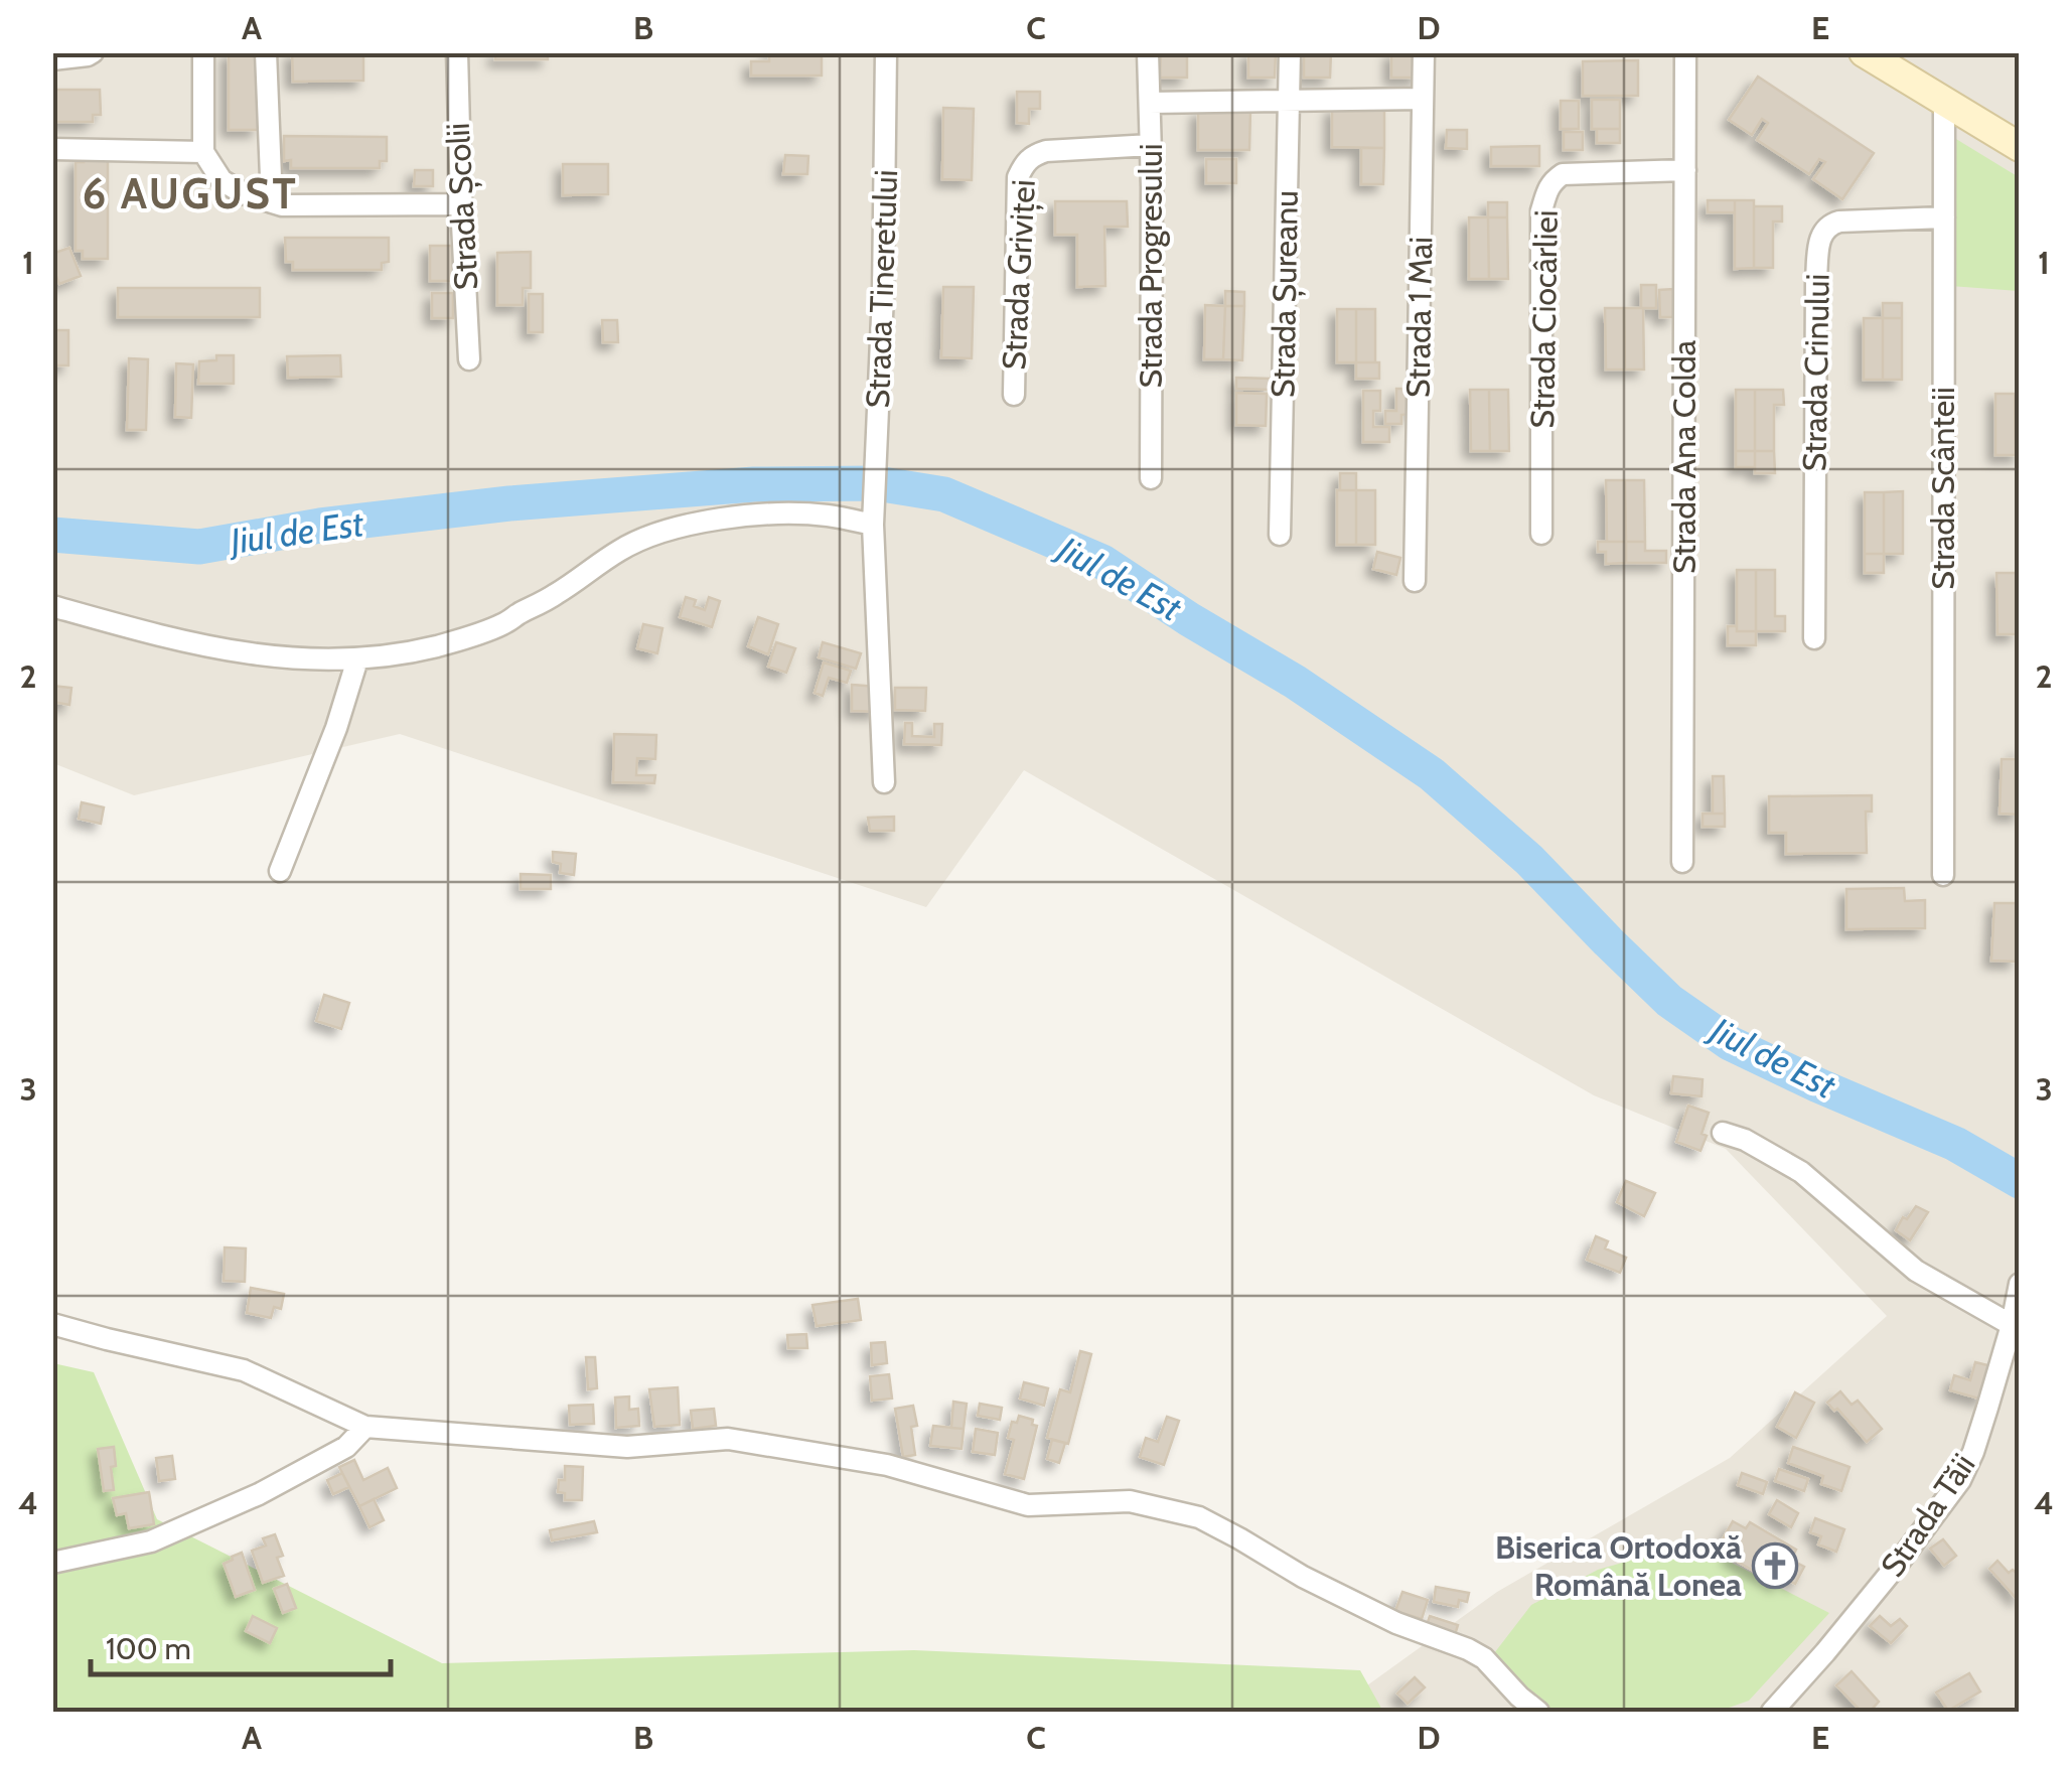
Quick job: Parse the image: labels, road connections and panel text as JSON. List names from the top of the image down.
{
  "streets": {
    "street": [
      "Strada Școlii",
      "Strada Progresului",
      "Strada Griviței",
      "Strada Tineretului",
      "Strada Șureanu",
      "Strada 1 Mai",
      "Strada Ciocârliei",
      "Strada Crinului",
      "Strada Ana Colda",
      "Strada Scânteii",
      "Strada Tăii"
    ]
  },
  "crossings": [
    ["Strada Progresului", "Strada Griviței"],
    ["Strada Ciocârliei", "Strada Ana Colda"],
    ["Strada Crinului", "Strada Scânteii"]
  ],
  "districts": ["6 AUGUST"],
  "water": ["Jiul de Est"],
  "places": {
    "church": ["Biserica Ortodoxă Română Lonea"]
  },
  "scale_bar": "100 m",
  "grid": {
    "columns": [
      "A",
      "B",
      "C",
      "D",
      "E"
    ],
    "rows": [
      "1",
      "2",
      "3",
      "4"
    ]
  }
}
